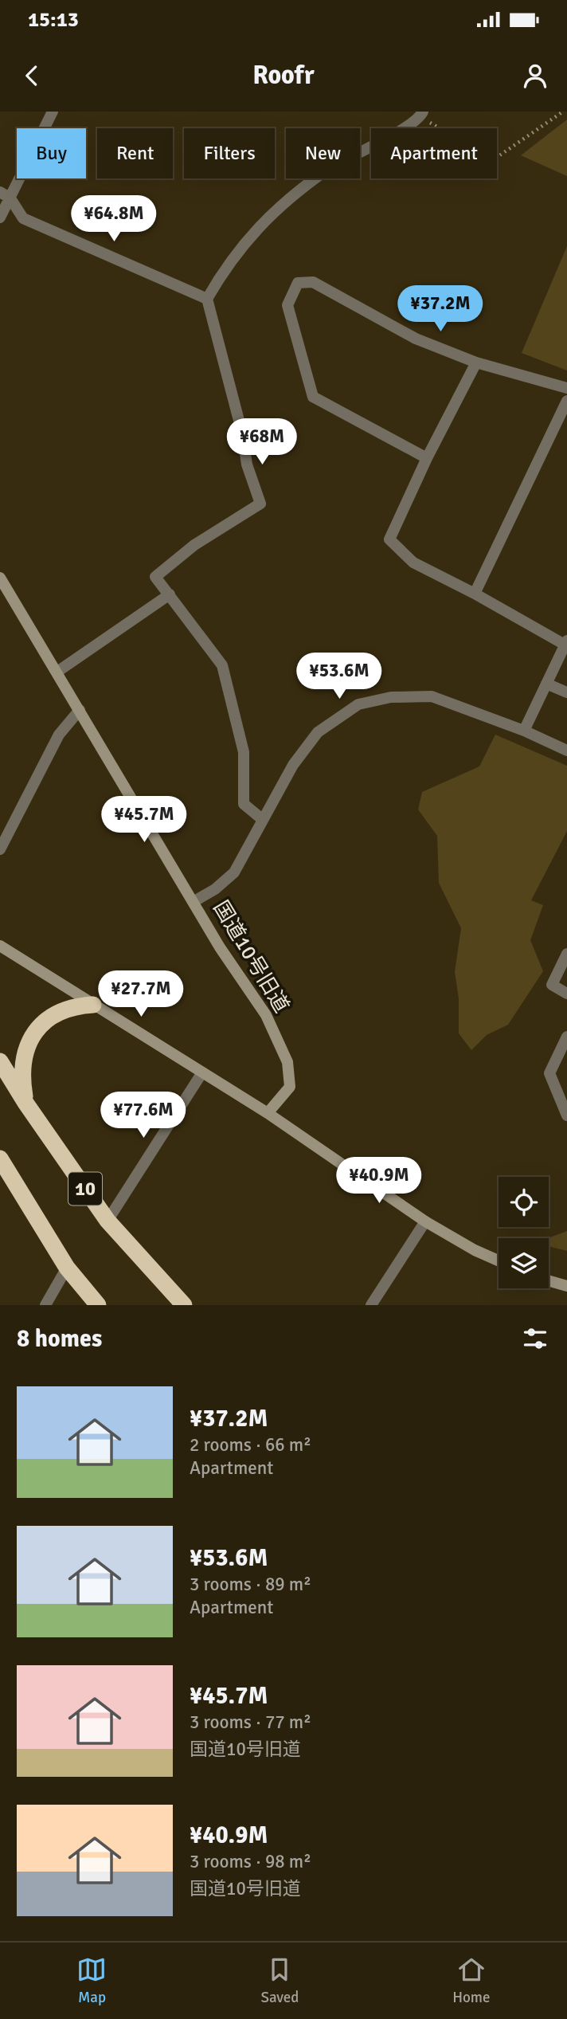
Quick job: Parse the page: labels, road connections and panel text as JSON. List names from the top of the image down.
{
  "streets": {
    "highway": ["10"],
    "street": ["国道10号旧道"]
  },
  "page": {
    "status": "15:13",
    "header": "Roofr",
    "chip": [
      "Buy",
      "Rent",
      "Filters",
      "New",
      "Apartment"
    ],
    "price": [
      "¥64.8M",
      "¥37.2M",
      "¥68M",
      "¥53.6M",
      "¥45.7M",
      "¥27.7M",
      "¥77.6M",
      "¥40.9M"
    ],
    "heading": "8 homes",
    "list": [
      {
        "name": "¥37.2M",
        "note": "2 rooms · 66 m² · Apartment"
      },
      {
        "name": "¥53.6M",
        "note": "3 rooms · 89 m² · Apartment"
      },
      {
        "name": "¥45.7M",
        "note": "3 rooms · 77 m² · 国道10号旧道"
      },
      {
        "name": "¥40.9M",
        "note": "3 rooms · 98 m² · 国道10号旧道"
      }
    ],
    "tabs": ["Map", "Saved", "Home"]
  }
}
